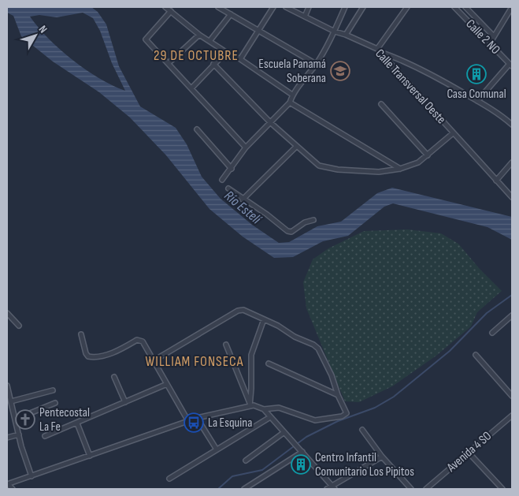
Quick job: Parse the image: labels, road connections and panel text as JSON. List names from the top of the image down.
{
  "streets": {
    "street": ["Calle 2 NO", "Calle Transversal Oeste", "Avenida 4 SO"]
  },
  "districts": ["29 DE OCTUBRE", "WILLIAM FONSECA"],
  "water": ["Río Estelí"],
  "places": {
    "school or university": ["Escuela Panamá Soberana"],
    "building": ["Casa Comunal", "Centro Infantil Comunitario Los Pipitos"],
    "church": ["Pentecostal La Fe"],
    "bus stop": ["La Esquina"]
  },
  "north": "top right"
}
